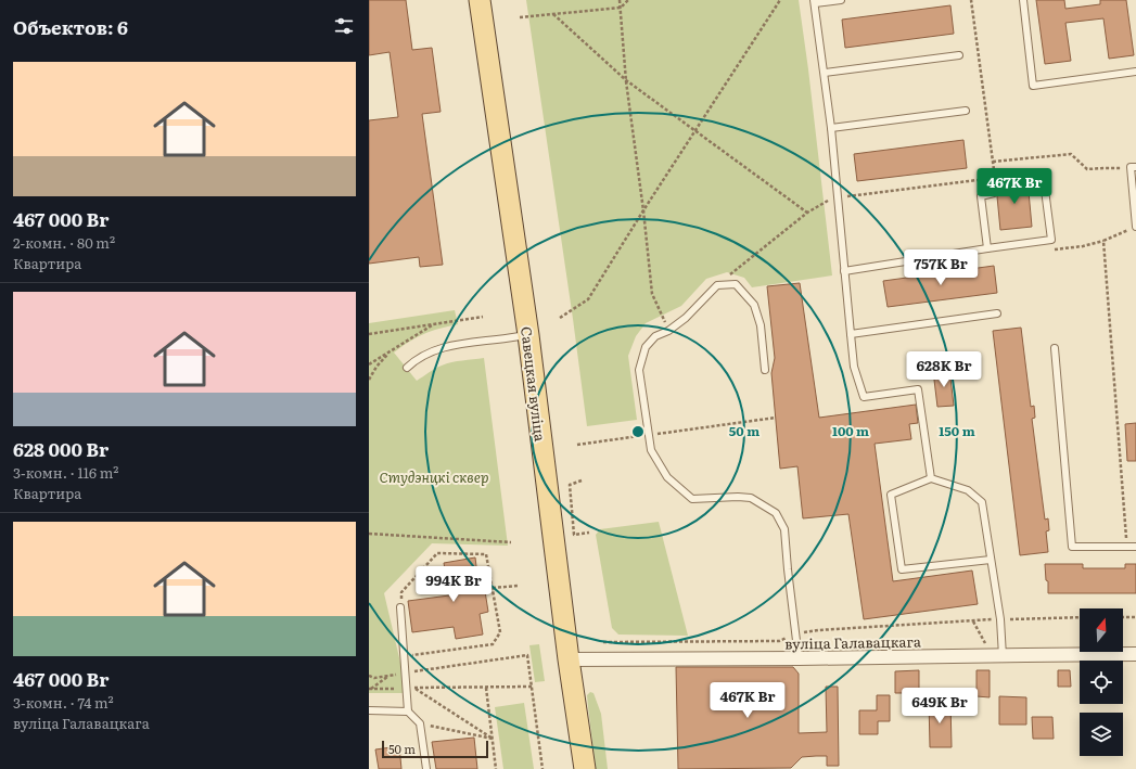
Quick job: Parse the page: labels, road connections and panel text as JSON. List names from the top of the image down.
{
  "streets": {
    "main road": ["Савецкая вуліца"],
    "street": ["вуліца Галавацкага"]
  },
  "crossings": [
    ["Савецкая вуліца", "вуліца Галавацкага"]
  ],
  "parks": ["Студэнцкі сквер"],
  "scale_bar": "50 m",
  "north": "top",
  "page": {
    "heading": "Объектов: 6",
    "list": [
      {
        "name": "467 000 Br",
        "note": "2-комн. · 80 m² · Квартира"
      },
      {
        "name": "628 000 Br",
        "note": "3-комн. · 116 m² · Квартира"
      },
      {
        "name": "467 000 Br",
        "note": "3-комн. · 74 m² · вуліца Галавацкага"
      }
    ],
    "price": [
      "467K Br",
      "757K Br",
      "628K Br",
      "994K Br",
      "467K Br",
      "649K Br"
    ],
    "scale": "50 m"
  },
  "rings": ["50 m", "100 m", "150 m"]
}
